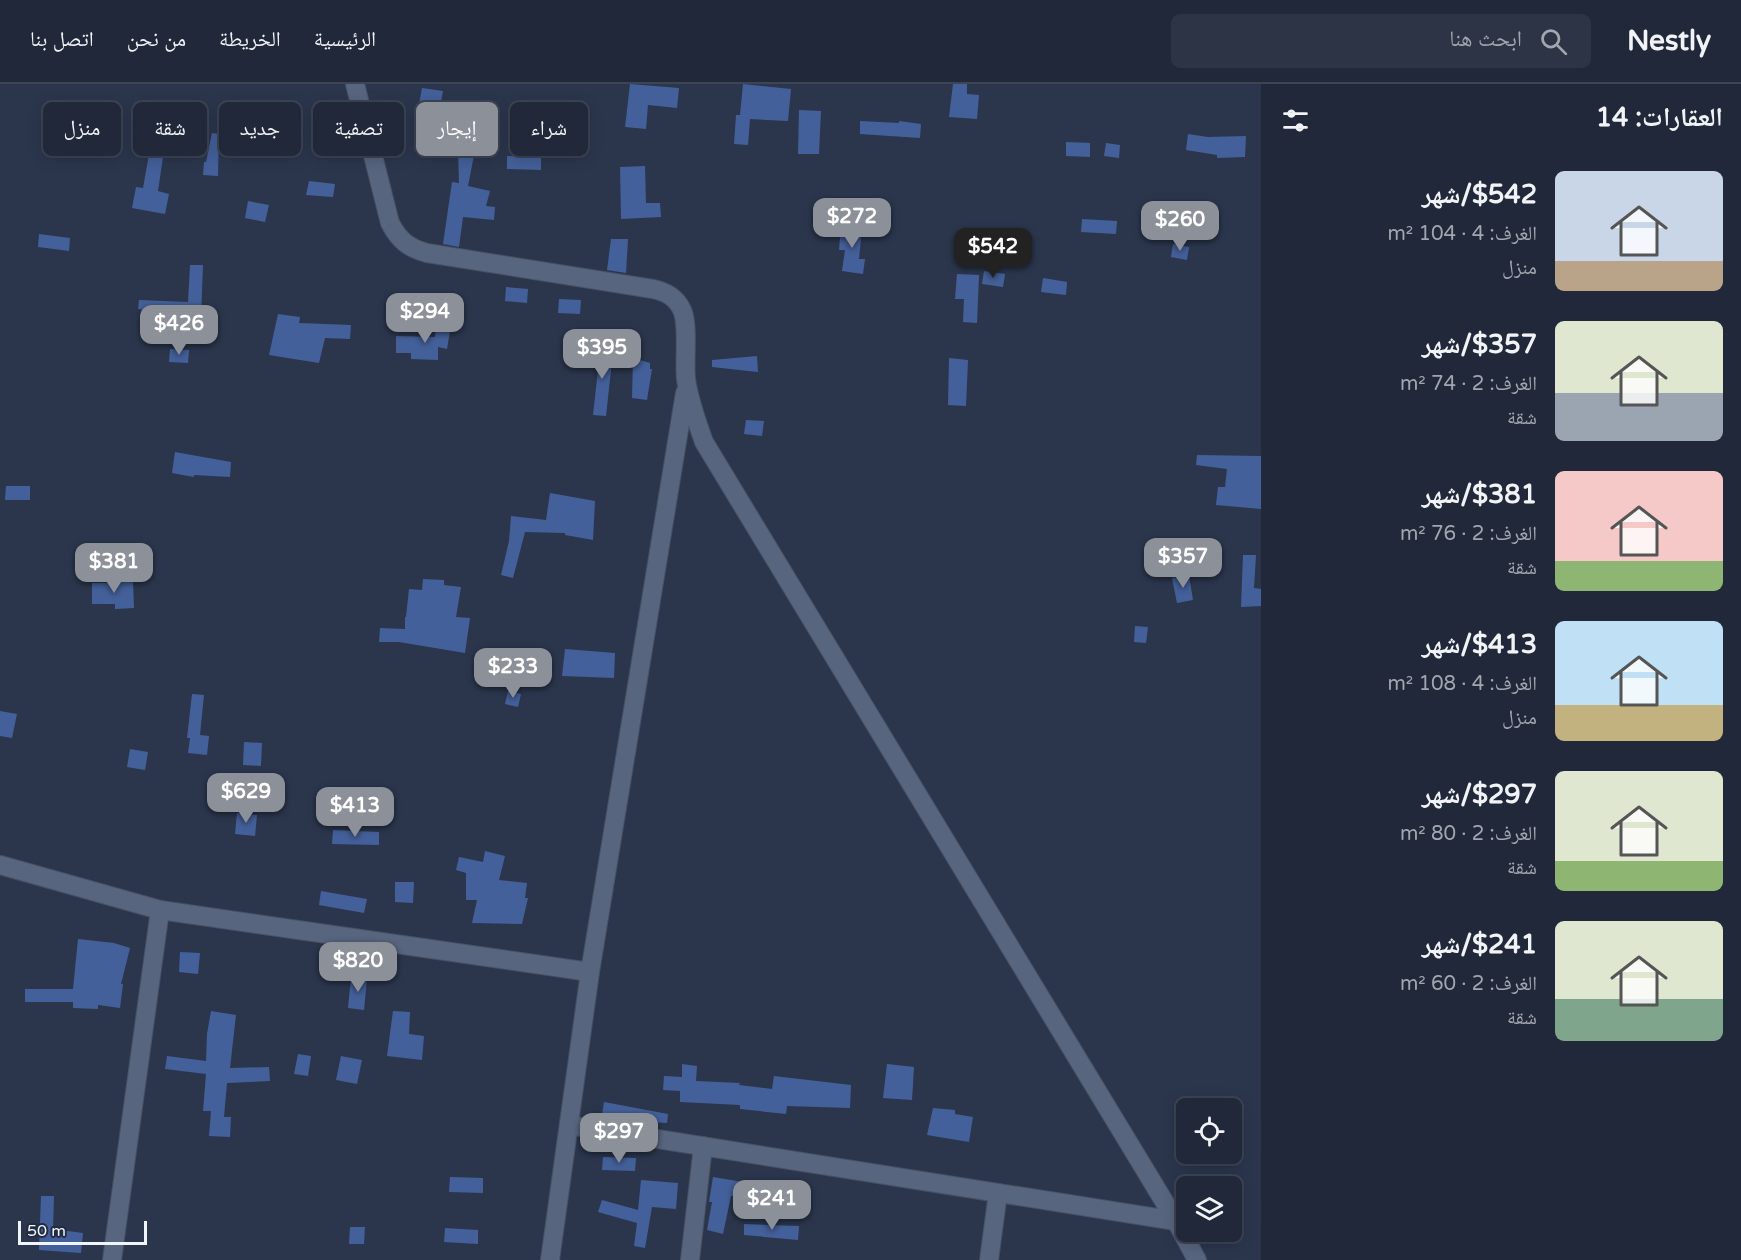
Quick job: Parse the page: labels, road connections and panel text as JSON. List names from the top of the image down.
{
  "scale_bar": "50 m",
  "page": {
    "header": "Nestly",
    "search": "ابحث هنا",
    "nav": [
      "الرئيسية",
      "الخريطة",
      "من نحن",
      "اتصل بنا"
    ],
    "heading": "العقارات: 14",
    "chip": [
      "شراء",
      "إيجار",
      "تصفية",
      "جديد",
      "شقة",
      "منزل"
    ],
    "list": [
      {
        "name": "$542/شهر",
        "note": "الغرف: 4 · 104 m² · منزل"
      },
      {
        "name": "$357/شهر",
        "note": "الغرف: 2 · 74 m² · شقة"
      },
      {
        "name": "$381/شهر",
        "note": "الغرف: 2 · 76 m² · شقة"
      },
      {
        "name": "$413/شهر",
        "note": "الغرف: 4 · 108 m² · منزل"
      },
      {
        "name": "$297/شهر",
        "note": "الغرف: 2 · 80 m² · شقة"
      },
      {
        "name": "$241/شهر",
        "note": "الغرف: 2 · 60 m² · شقة"
      }
    ],
    "price": [
      "$272",
      "$260",
      "$542",
      "$294",
      "$426",
      "$395",
      "$357",
      "$381",
      "$233",
      "$629",
      "$413",
      "$820",
      "$297",
      "$241"
    ],
    "scale": "50 m"
  }
}
